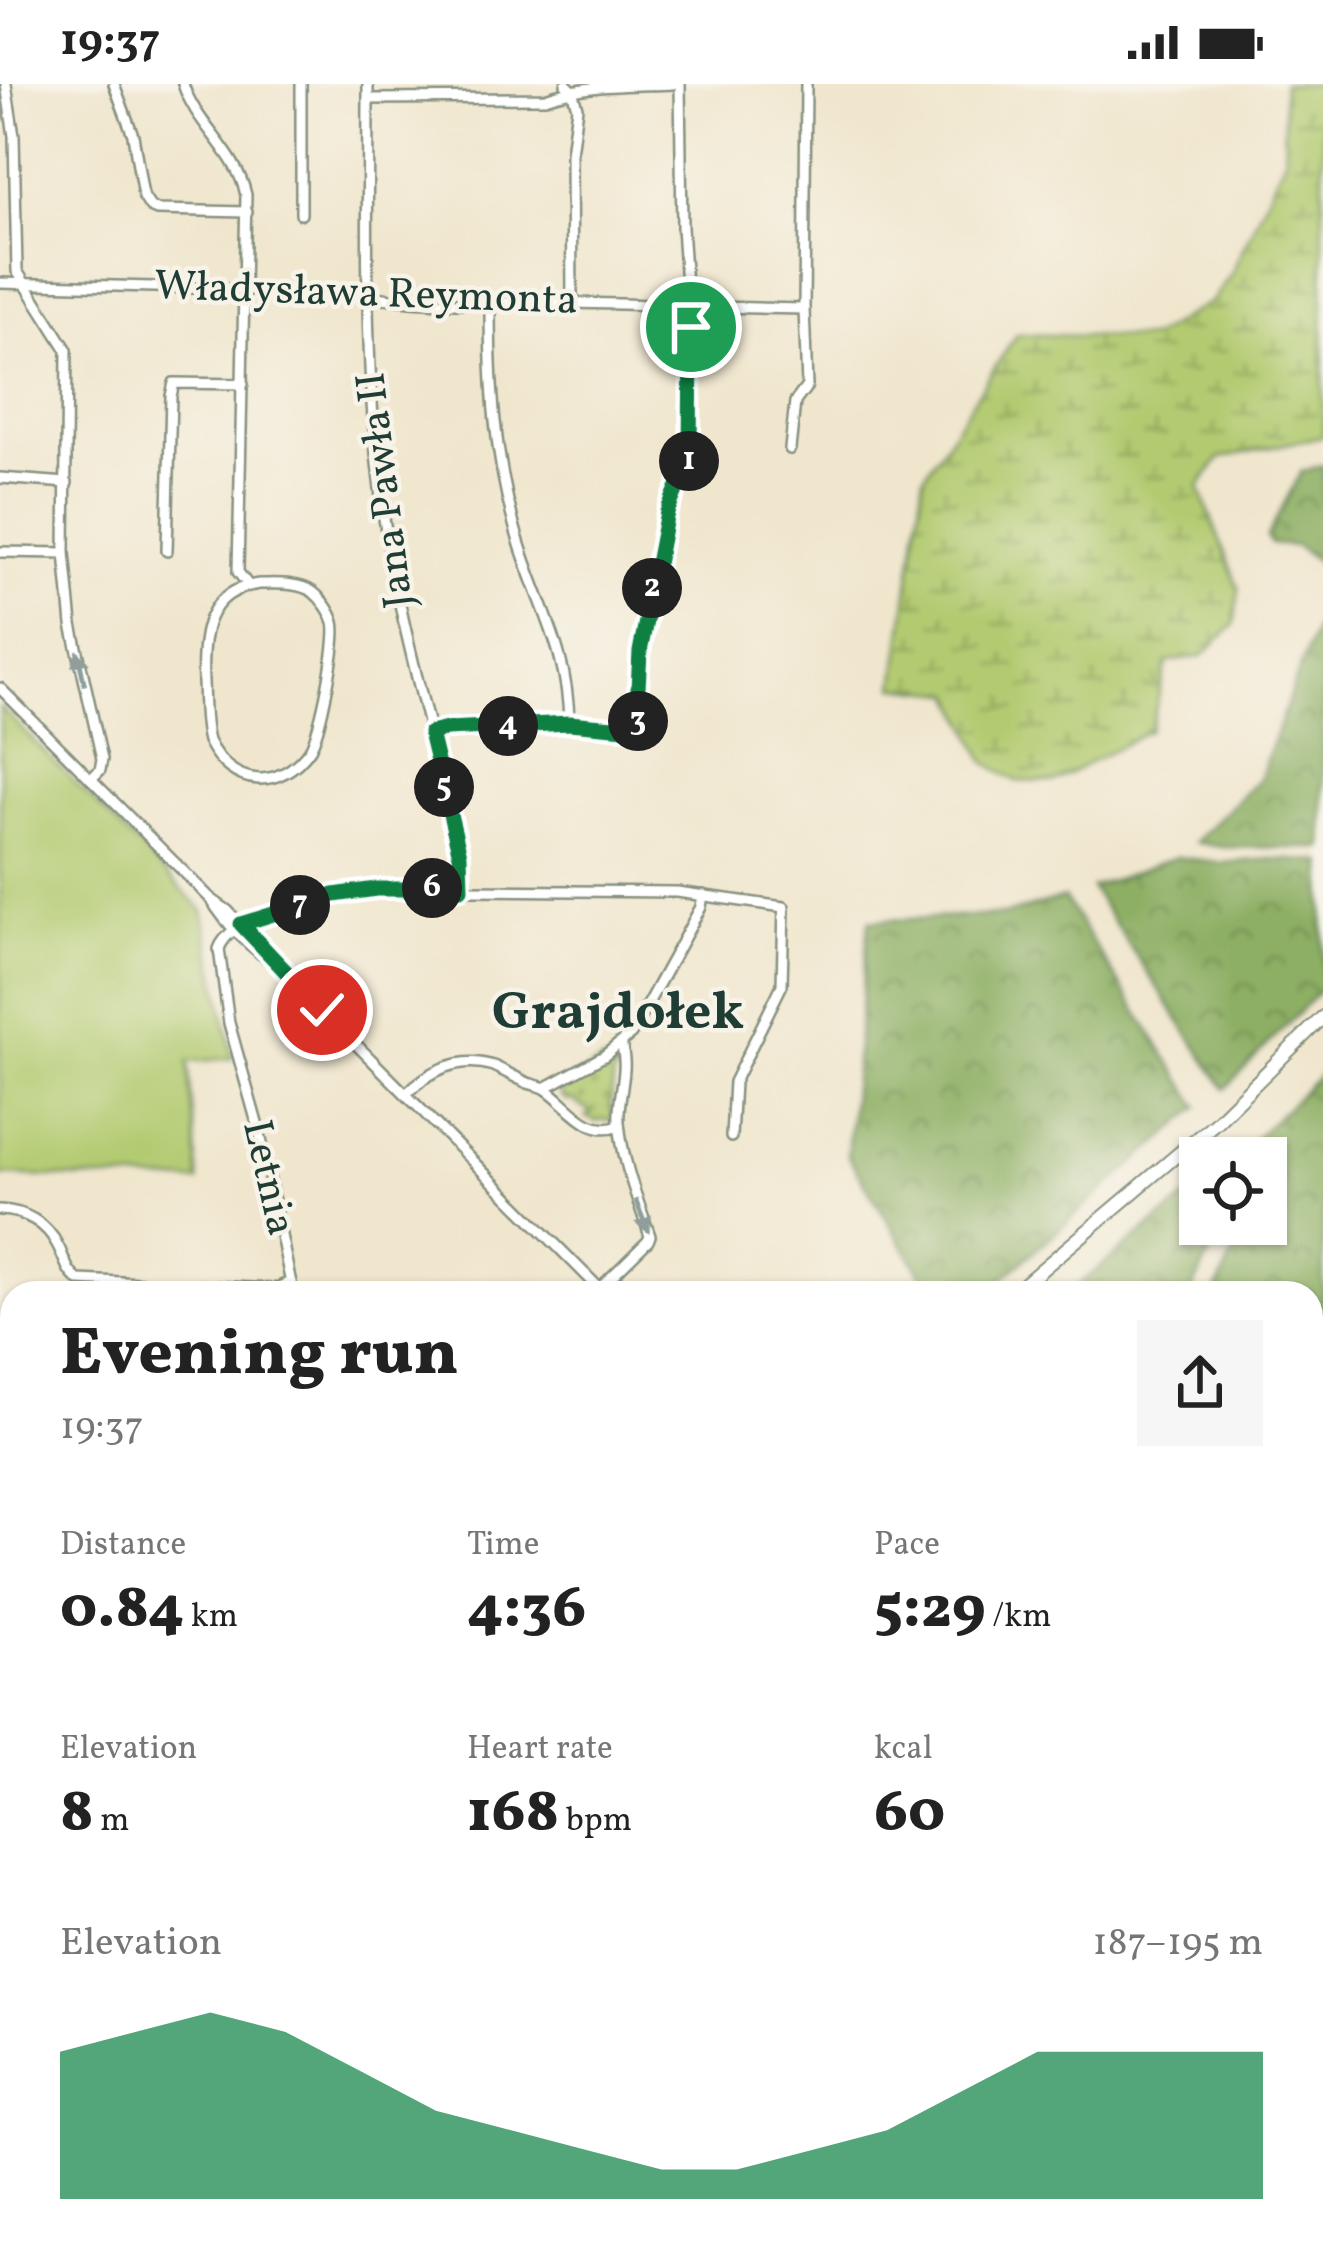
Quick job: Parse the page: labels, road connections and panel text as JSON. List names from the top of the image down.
{
  "streets": {
    "street": ["Władysława Reymonta", "Jana Pawła II", "Letnia"]
  },
  "crossings": [
    ["Władysława Reymonta", "Jana Pawła II"]
  ],
  "districts": ["Grajdołek"],
  "page": {
    "status": "19:37",
    "pins": [
      "1",
      "2",
      "3",
      "4",
      "5",
      "6",
      "7"
    ],
    "heading": ["Evening run", "19:37"],
    "stats": [
      ["Distance", "0.84 km"],
      ["Time", "4:36"],
      ["Pace", "5:29 /km"],
      ["Elevation", "8 m"],
      ["Heart rate", "168 bpm"],
      ["kcal", "60"]
    ],
    "chart": ["Elevation", "187–195 m"]
  }
}
